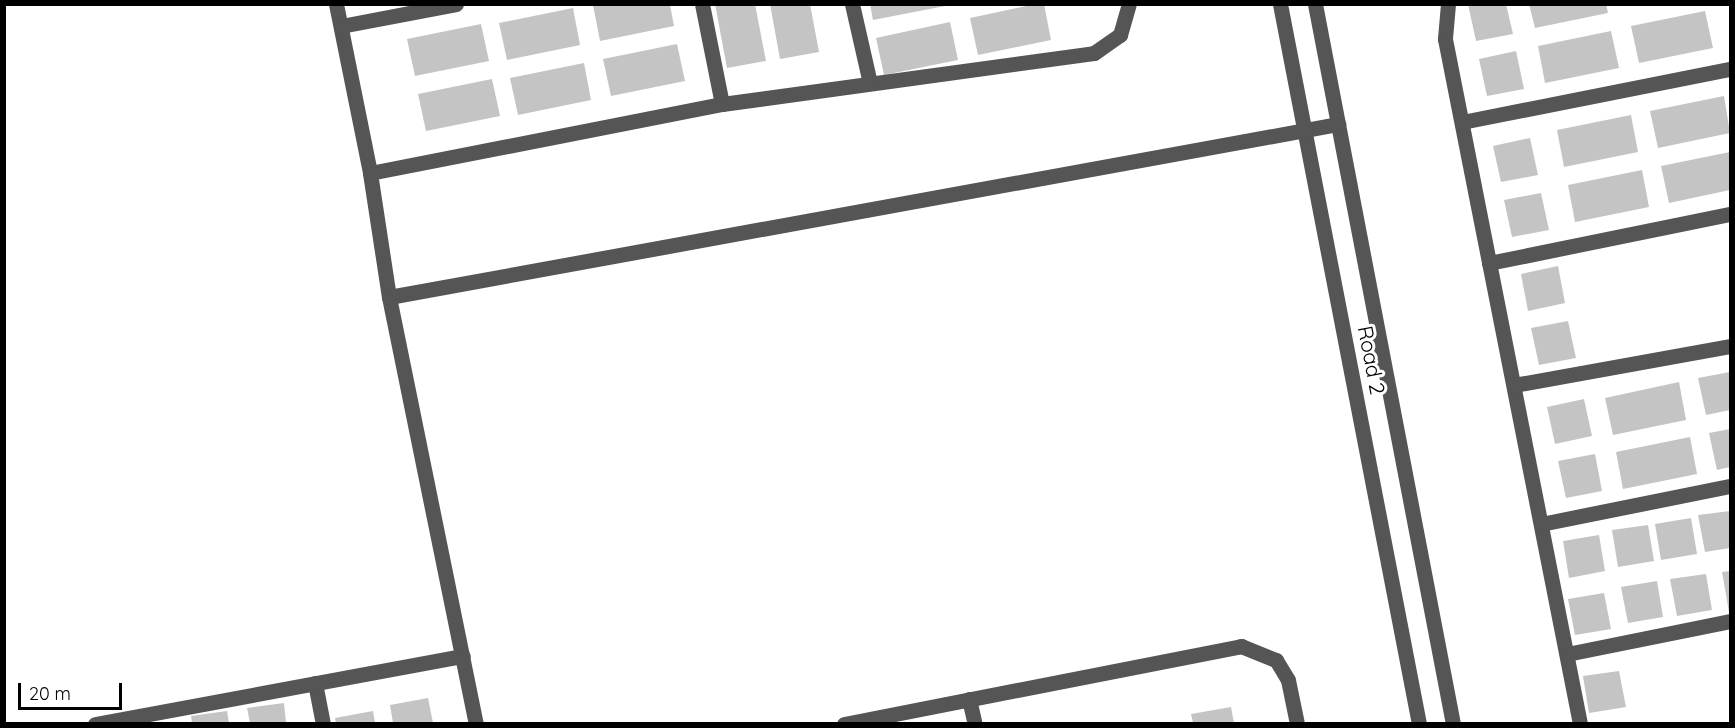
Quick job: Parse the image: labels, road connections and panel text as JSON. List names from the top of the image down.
{
  "streets": {
    "street": ["Road 2"]
  },
  "scale_bar": "20 m"
}
